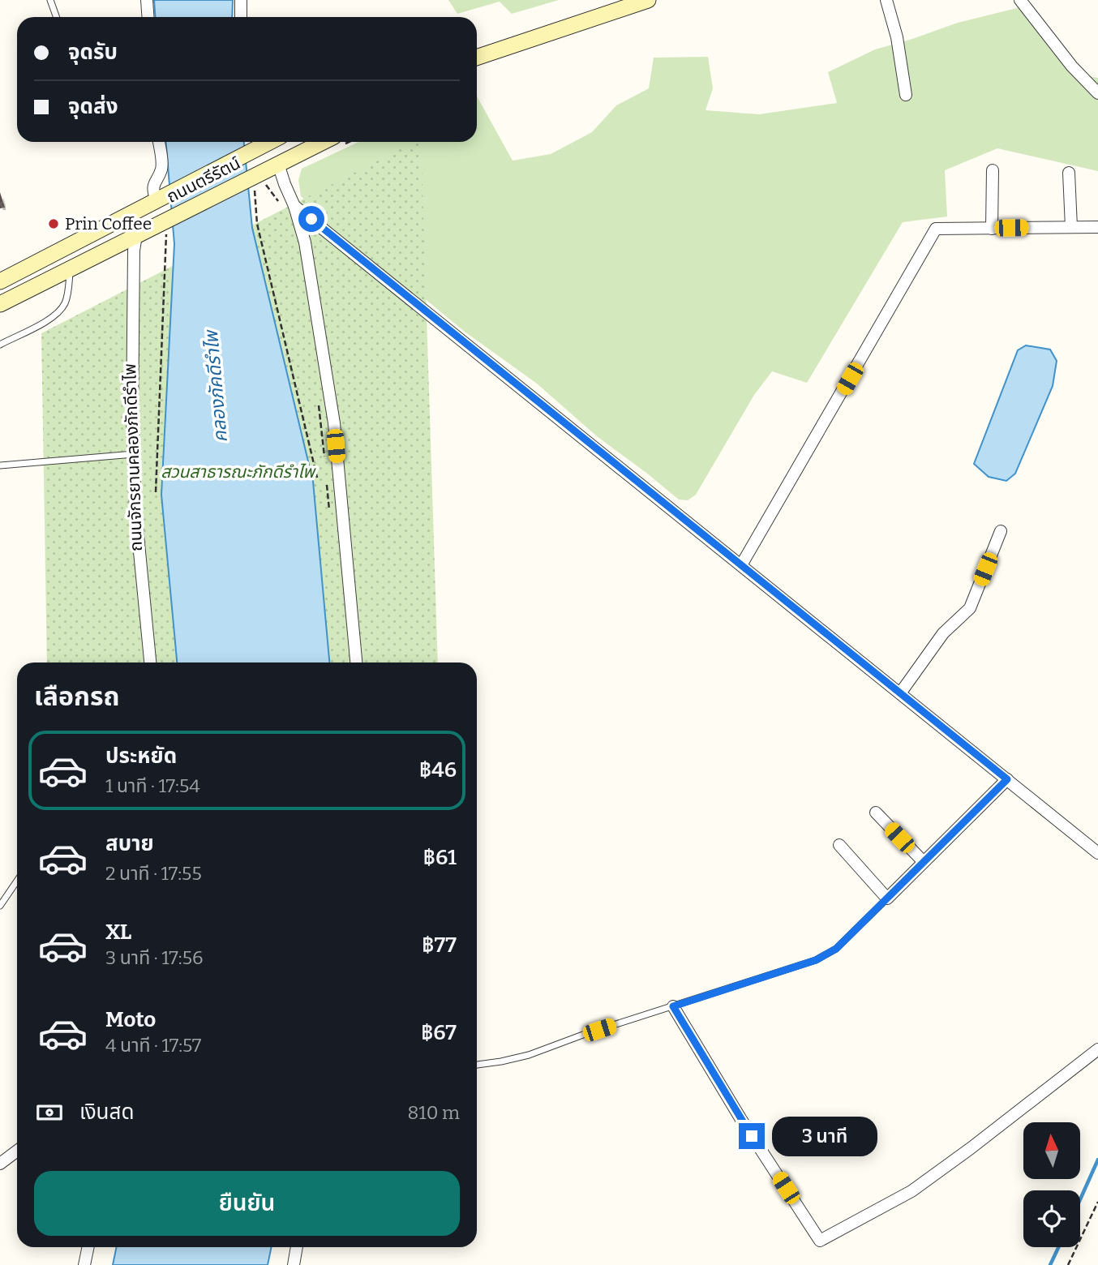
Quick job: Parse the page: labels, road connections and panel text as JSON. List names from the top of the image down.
{
  "streets": {
    "main road": ["ถนนตรีรัตน์"]
  },
  "water": ["คลองภัคดีรำไพ"],
  "parks": ["สวนสาธารณะภักดีรำไพ"],
  "places": ["Prin Coffee"],
  "north": "top",
  "page": {
    "banner": ["จุดรับ", "จุดส่ง"],
    "heading": "เลือกรถ",
    "list": [
      {
        "name": "ประหยัด",
        "note": "1 นาที · 17:54",
        "value": "฿46"
      },
      {
        "name": "สบาย",
        "note": "2 นาที · 17:55",
        "value": "฿61"
      },
      {
        "name": "XL",
        "note": "3 นาที · 17:56",
        "value": "฿77"
      },
      {
        "name": "Moto",
        "note": "4 นาที · 17:57",
        "value": "฿67"
      }
    ],
    "pay": ["เงินสด", "810 m"],
    "bubble": "3 นาที",
    "buttons": "ยืนยัน"
  }
}
